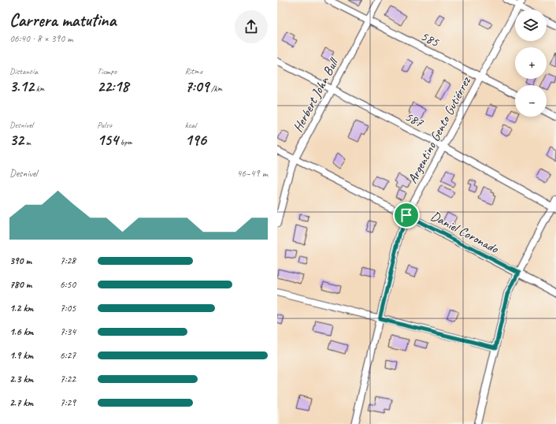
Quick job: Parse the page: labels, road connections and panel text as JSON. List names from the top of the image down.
{
  "streets": {
    "street": [
      "585",
      "Herbert John Bull",
      "587",
      "Argentino Gento Gutiérrez",
      "Daniel Coronado"
    ]
  },
  "crossings": [
    ["585", "Herbert John Bull"],
    ["585", "Argentino Gento Gutiérrez"],
    ["Herbert John Bull", "587"],
    ["Herbert John Bull", "Daniel Coronado"],
    ["587", "Argentino Gento Gutiérrez"],
    ["Argentino Gento Gutiérrez", "Daniel Coronado"]
  ],
  "page": {
    "heading": ["Carrera matutina", "06:40 · 8 × 390 m"],
    "map_buttons": ["+", "−"],
    "stats": [
      ["Distancia", "3.12 km"],
      ["Tiempo", "22:18"],
      ["Ritmo", "7:09 /km"],
      ["Desnivel", "32 m"],
      ["Pulso", "154 bpm"],
      ["kcal", "196"]
    ],
    "chart": ["Desnivel", "46–49 m"],
    "list": [
      {
        "name": "390 m",
        "note": "7:28"
      },
      {
        "name": "780 m",
        "note": "6:50"
      },
      {
        "name": "1.2 km",
        "note": "7:05"
      },
      {
        "name": "1.6 km",
        "note": "7:34"
      },
      {
        "name": "1.9 km",
        "note": "6:27"
      },
      {
        "name": "2.3 km",
        "note": "7:22"
      },
      {
        "name": "2.7 km",
        "note": "7:29"
      }
    ]
  }
}
